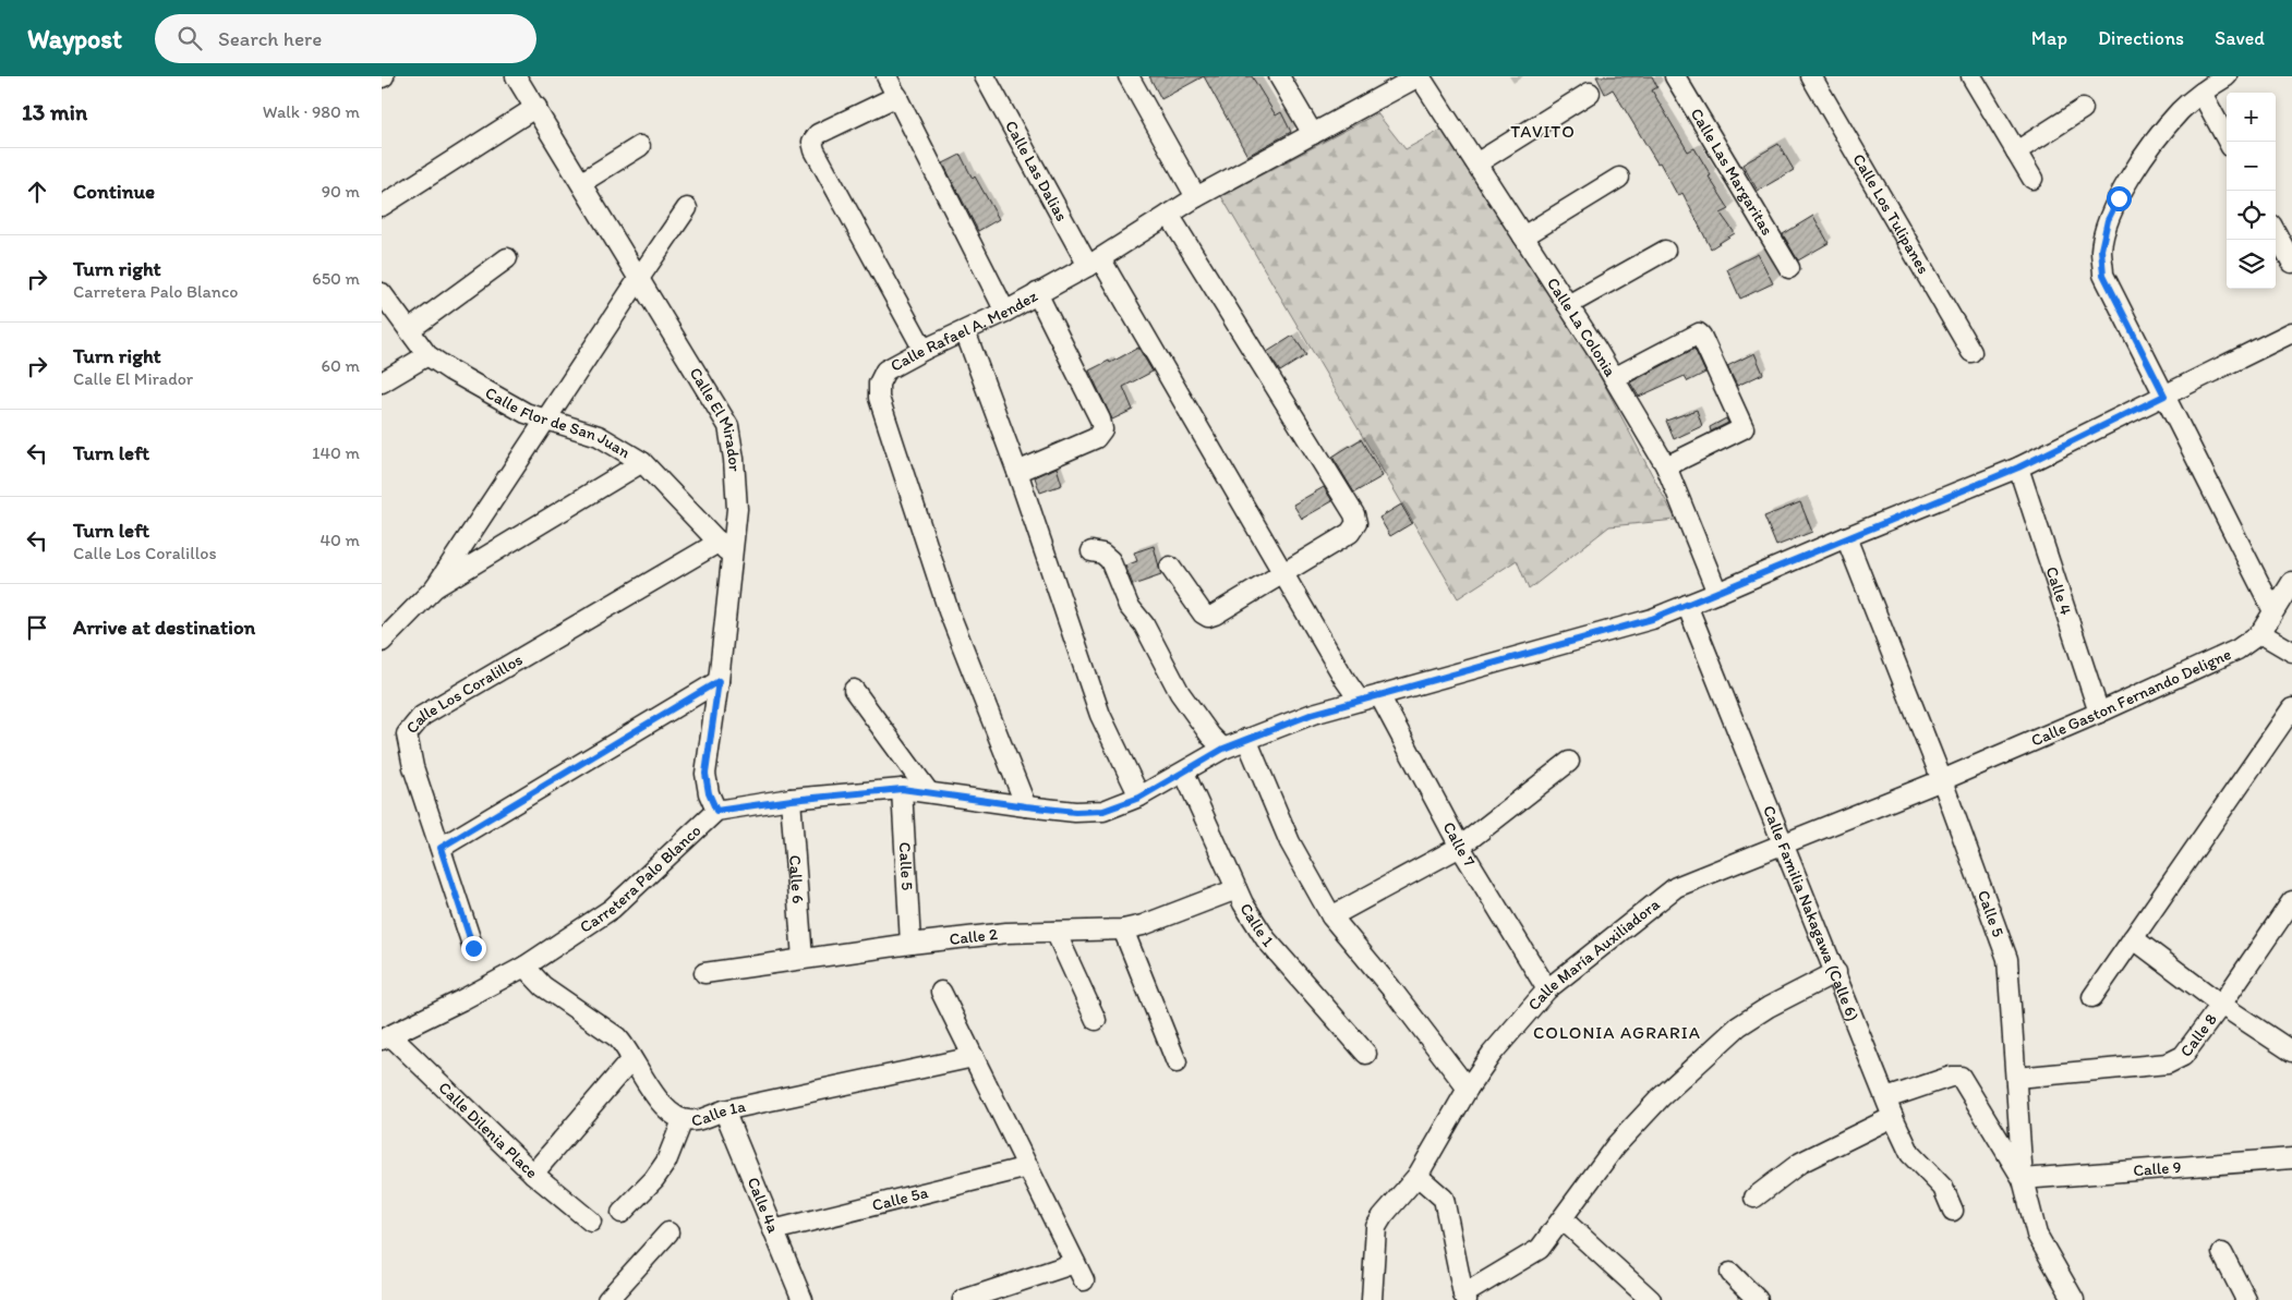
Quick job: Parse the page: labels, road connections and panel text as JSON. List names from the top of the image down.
{
  "streets": {
    "street": [
      "Calle Las Dalias",
      "Calle Las Margaritas",
      "Calle Los Tulipanes",
      "Calle La Colonia",
      "Calle Rafael A. Mendez",
      "Calle El Mirador",
      "Calle Flor de San Juan",
      "Calle 4",
      "Calle Los Coralillos",
      "Calle Gaston Fernando Deligne",
      "Calle 7",
      "Calle 5",
      "Carretera Palo Blanco",
      "Calle 6",
      "Calle Familia Nakagawa (Calle 6)",
      "Calle 1",
      "Calle 2",
      "Calle María Auxiliadora",
      "Calle 8",
      "Calle 1a",
      "Calle Dilenia Place",
      "Calle 9",
      "Calle 5a",
      "Calle 4a"
    ]
  },
  "crossings": [
    ["Calle Las Dalias", "Calle Rafael A. Mendez"],
    ["Calle La Colonia", "Calle Rafael A. Mendez"],
    ["Calle El Mirador", "Calle Flor de San Juan"],
    ["Calle El Mirador", "Carretera Palo Blanco"],
    ["Calle Flor de San Juan", "Calle Los Coralillos"],
    ["Calle 4", "Calle Gaston Fernando Deligne"],
    ["Calle Gaston Fernando Deligne", "Calle 5"],
    ["Calle Gaston Fernando Deligne", "Calle María Auxiliadora"],
    ["Calle 7", "Calle María Auxiliadora"],
    ["Calle 5", "Calle 2"],
    ["Calle 5", "Calle María Auxiliadora"],
    ["Calle 5", "Calle 8"],
    ["Calle 5", "Calle 9"],
    ["Carretera Palo Blanco", "Calle 1a"],
    ["Carretera Palo Blanco", "Calle Dilenia Place"],
    ["Calle 6", "Calle 2"],
    ["Calle Familia Nakagawa (Calle 6)", "Calle María Auxiliadora"],
    ["Calle 1", "Calle 2"],
    ["Calle 1a", "Calle 4a"],
    ["Calle 5a", "Calle 4a"]
  ],
  "districts": ["TAVITO", "COLONIA AGRARIA"],
  "page": {
    "header": "Waypost",
    "search": "Search here",
    "nav": ["Map", "Directions", "Saved"],
    "heading": ["13 min", "Walk · 980 m"],
    "map_buttons": ["+", "−"],
    "list": [
      ["Continue", "90 m"],
      ["Turn right", "Carretera Palo Blanco", "650 m"],
      ["Turn right", "Calle El Mirador", "60 m"],
      ["Turn left", "140 m"],
      ["Turn left", "Calle Los Coralillos", "40 m"],
      "Arrive at destination"
    ]
  }
}
